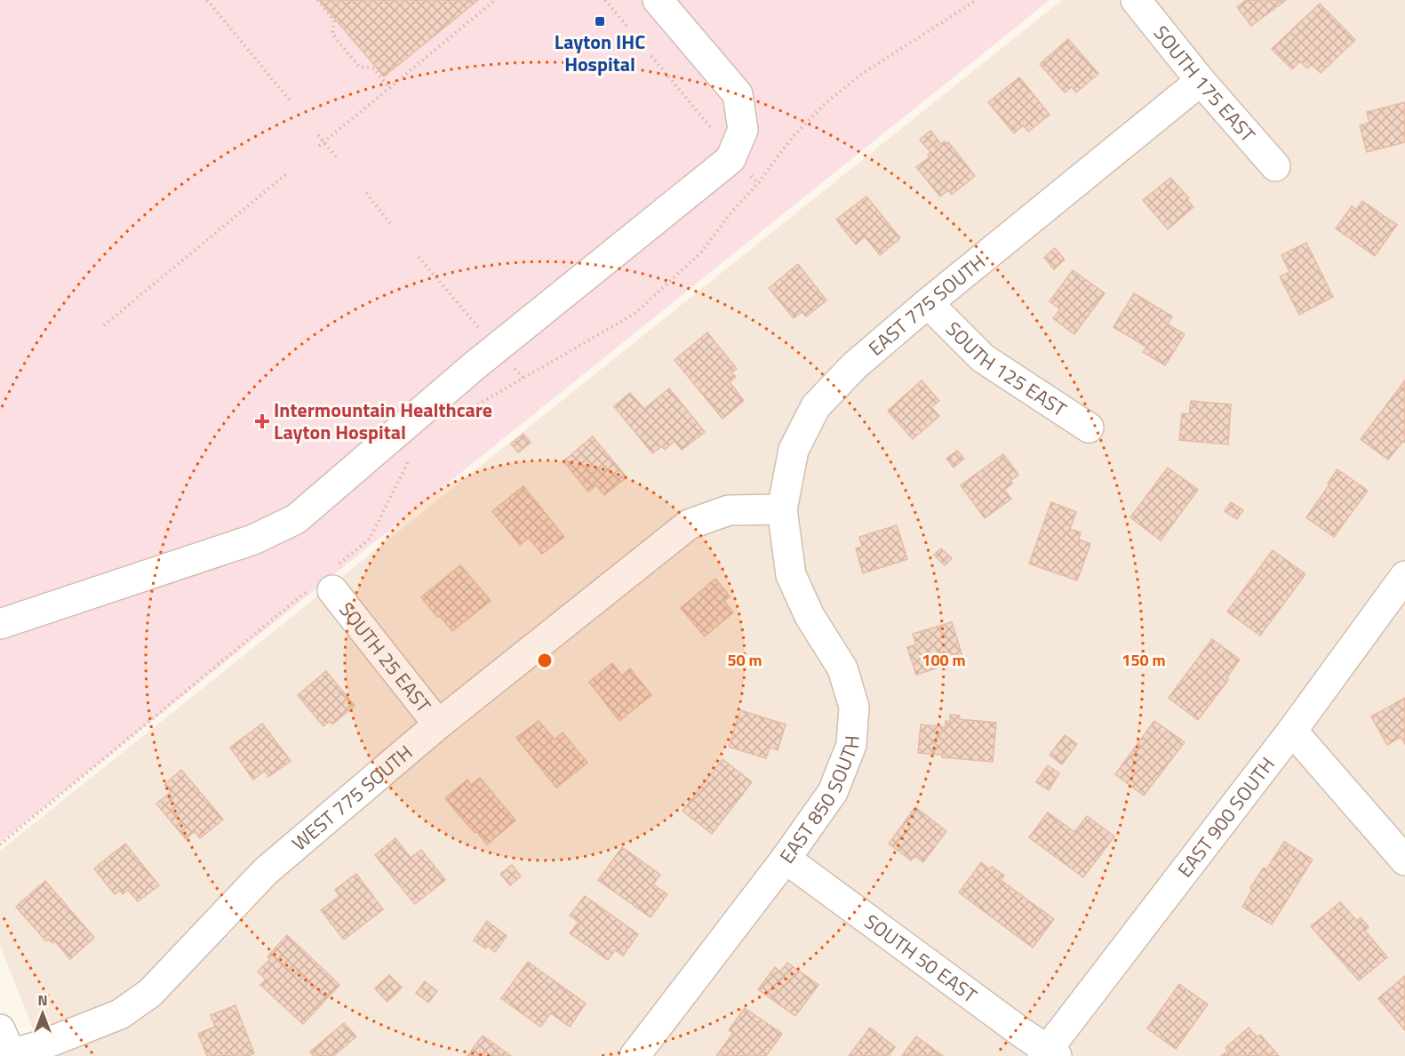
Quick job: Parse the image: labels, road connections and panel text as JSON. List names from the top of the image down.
{
  "streets": {
    "street": [
      "SOUTH 175 EAST",
      "EAST 775 SOUTH",
      "SOUTH 125 EAST",
      "SOUTH 25 EAST",
      "WEST 775 SOUTH",
      "EAST 850 SOUTH",
      "EAST 900 SOUTH",
      "SOUTH 50 EAST"
    ]
  },
  "crossings": [
    ["SOUTH 175 EAST", "EAST 775 SOUTH"],
    ["EAST 775 SOUTH", "SOUTH 125 EAST"],
    ["EAST 775 SOUTH", "WEST 775 SOUTH"],
    ["EAST 775 SOUTH", "EAST 850 SOUTH"],
    ["SOUTH 25 EAST", "WEST 775 SOUTH"],
    ["WEST 775 SOUTH", "EAST 850 SOUTH"],
    ["EAST 850 SOUTH", "SOUTH 50 EAST"],
    ["EAST 900 SOUTH", "SOUTH 50 EAST"]
  ],
  "places": {
    "transit": ["Layton IHC Hospital"],
    "health": ["Intermountain Healthcare Layton Hospital"]
  },
  "north": "top",
  "rings": ["50 m", "100 m", "150 m"]
}
